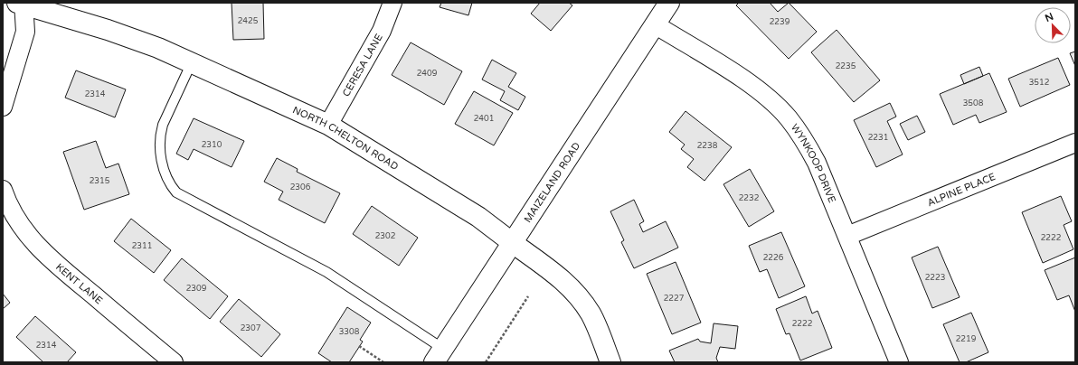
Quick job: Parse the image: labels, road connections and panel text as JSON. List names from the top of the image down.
{
  "streets": {
    "main road": ["NORTH CHELTON ROAD", "MAIZELAND ROAD"],
    "street": [
      "CERESA LANE",
      "WYNKOOP DRIVE",
      "ALPINE PLACE",
      "KENT LANE"
    ]
  },
  "crossings": [
    ["CERESA LANE", "NORTH CHELTON ROAD"],
    ["NORTH CHELTON ROAD", "MAIZELAND ROAD"],
    ["WYNKOOP DRIVE", "MAIZELAND ROAD"],
    ["WYNKOOP DRIVE", "ALPINE PLACE"]
  ],
  "house_numbers": [
    "2425",
    "2239",
    "2235",
    "2409",
    "3512",
    "2314",
    "3508",
    "2401",
    "2231",
    "2310",
    "2238",
    "2315",
    "2306",
    "2232",
    "2302",
    "2222",
    "2311",
    "2226",
    "2223",
    "2309",
    "2227",
    "2222",
    "2307",
    "3308",
    "2219",
    "2314"
  ],
  "north": "top left"
}
